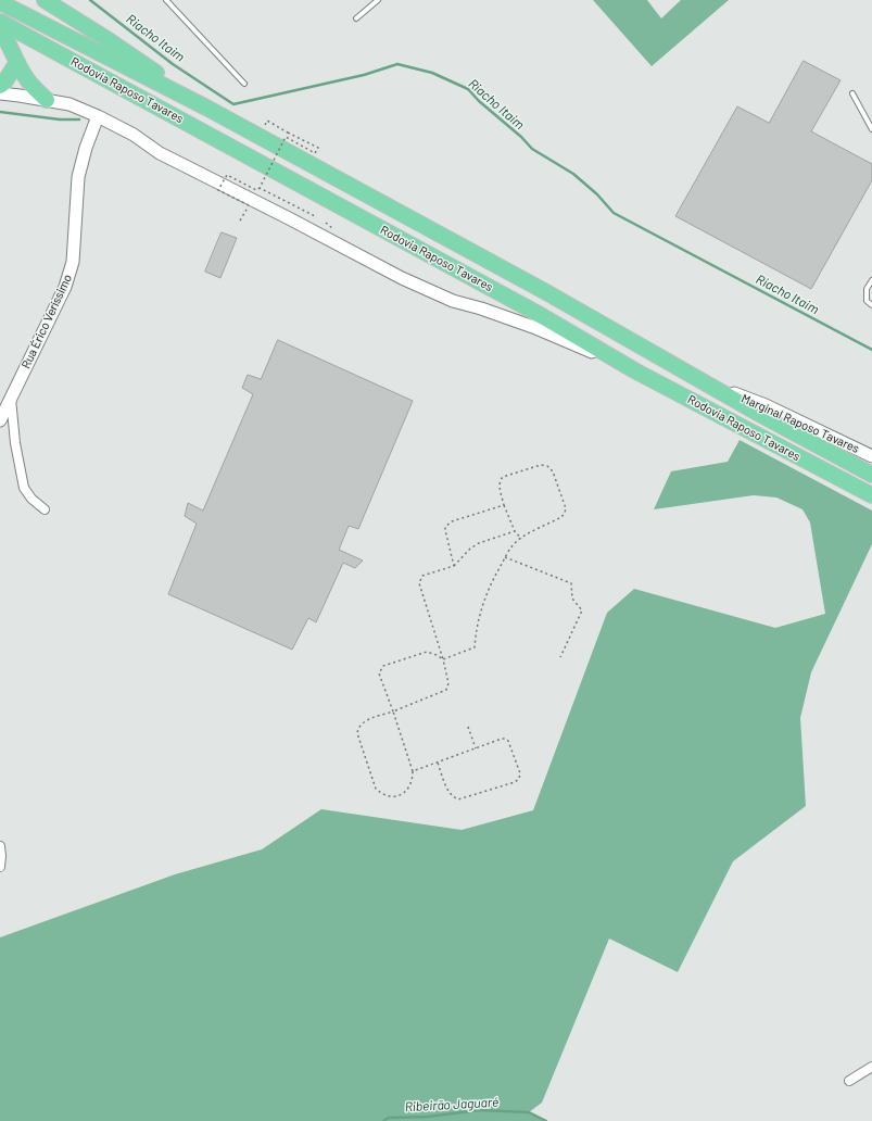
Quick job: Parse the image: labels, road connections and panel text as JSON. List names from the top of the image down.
{
  "streets": {
    "highway": ["Rodovia Raposo Tavares"],
    "main road": ["Rua Érico Veríssimo", "Marginal Raposo Tavares"]
  },
  "crossings": [
    ["Rodovia Raposo Tavares", "Marginal Raposo Tavares"]
  ],
  "water": ["Riacho Itaim", "Ribeirão Jaguaré"]
}
